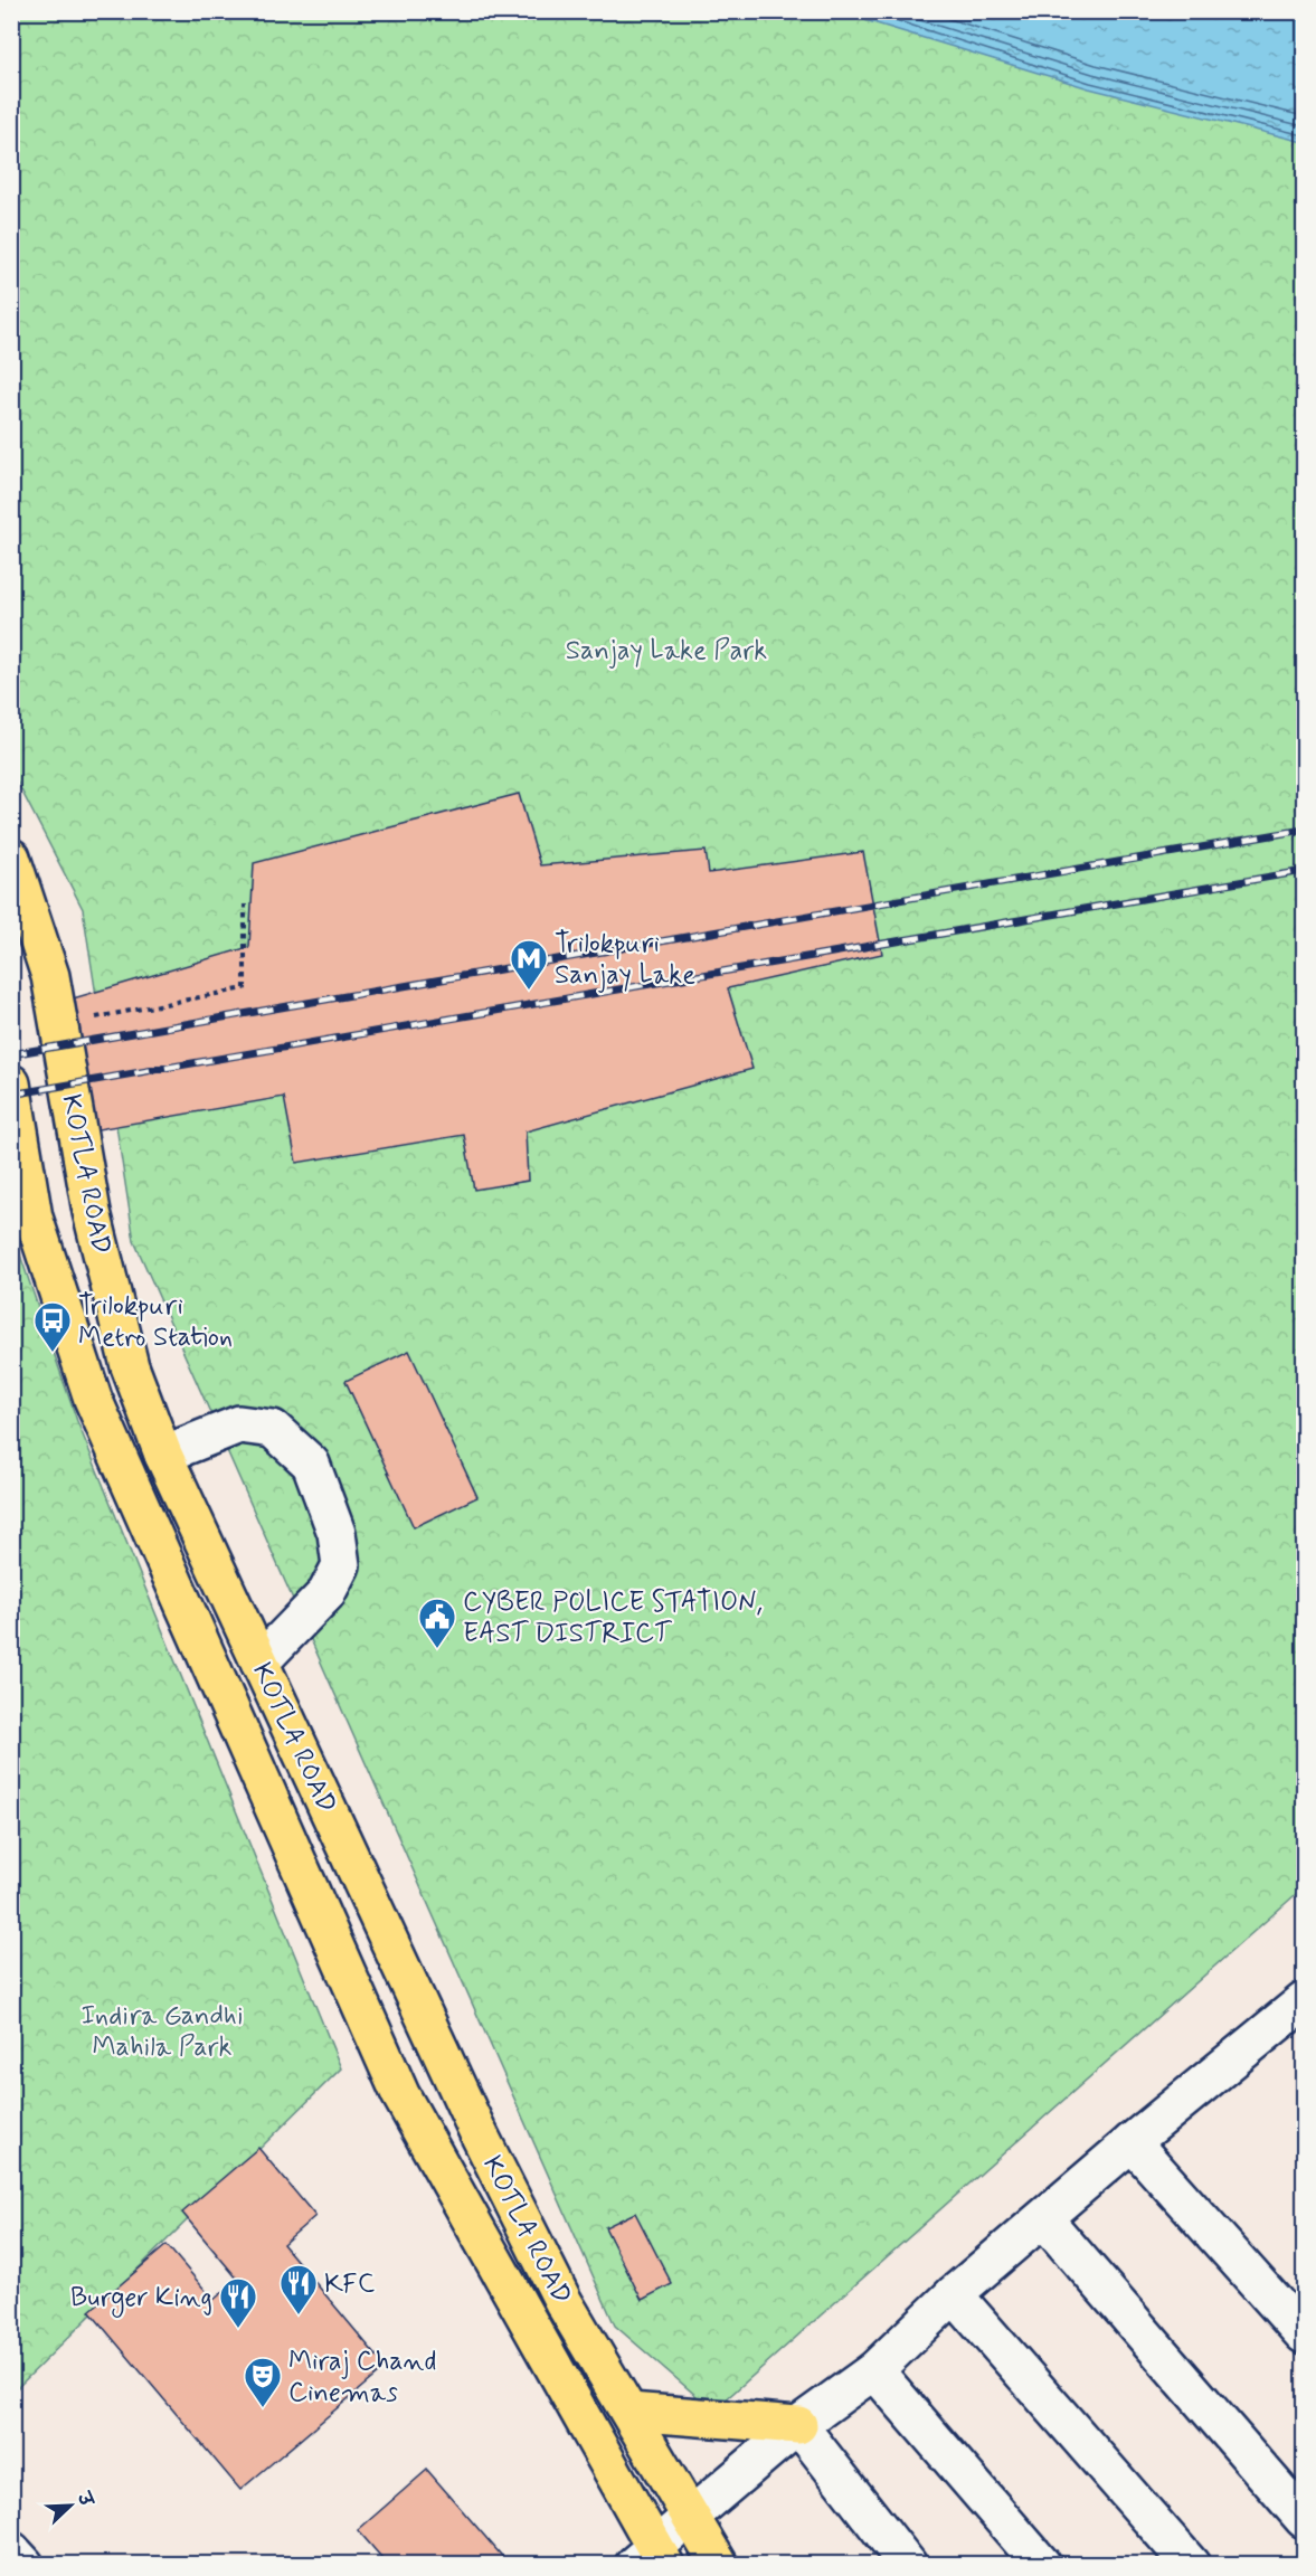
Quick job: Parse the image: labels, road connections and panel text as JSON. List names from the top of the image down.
{
  "streets": {
    "main road": ["KOTLA ROAD"]
  },
  "parks": ["Sanjay Lake Park", "Indira Gandhi Mahila Park"],
  "places": {
    "metro station": ["Trilokpuri Sanjay Lake"],
    "bus stop": ["Trilokpuri Metro Station"],
    "public building": ["CYBER POLICE STATION, EAST DISTRICT"],
    "restaurant": ["KFC", "Burger King"],
    "theatre": ["Miraj Chand Cinemas"]
  },
  "north": "top right"
}
